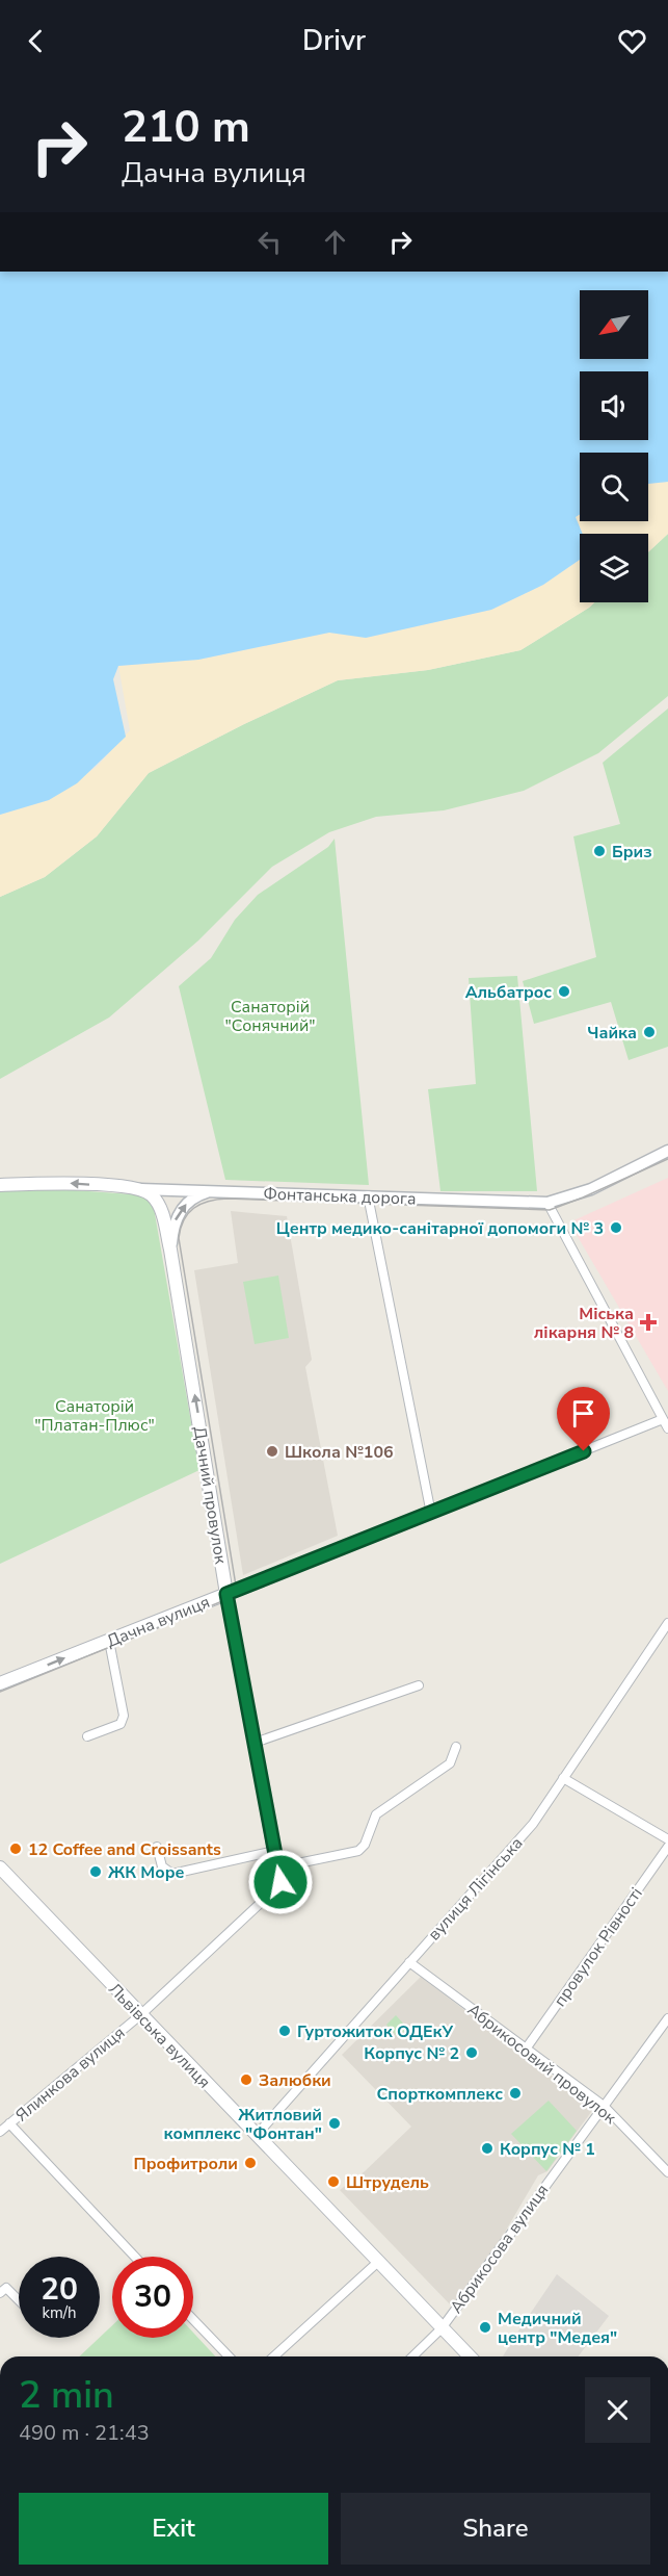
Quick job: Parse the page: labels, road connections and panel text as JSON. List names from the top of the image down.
{
  "streets": {
    "main road": [
      "Фонтанська дорога",
      "Дачний провулок",
      "Дачна вулиця",
      "Львівська вулиця"
    ],
    "street": [
      "вулиця Лігінська",
      "провулок Рівності",
      "Абрикосовий провулок",
      "Ялинкова вулиця",
      "Абрикосова вулиця"
    ]
  },
  "crossings": [
    ["Фонтанська дорога", "Дачний провулок"],
    ["Дачний провулок", "Дачна вулиця"],
    ["Дачний провулок", "Львівська вулиця"],
    ["Дачний провулок", "Ялинкова вулиця"],
    ["вулиця Лігінська", "Львівська вулиця"],
    ["вулиця Лігінська", "Абрикосовий провулок"],
    ["провулок Рівності", "Абрикосовий провулок"],
    ["Львівська вулиця", "Ялинкова вулиця"],
    ["Львівська вулиця", "Абрикосова вулиця"],
    ["Абрикосовий провулок", "Абрикосова вулиця"]
  ],
  "one_way": ["Дачний провулок"],
  "parks": ["Санаторій \"Сонячний\"", "Санаторій \"Платан-Плюс\""],
  "places": {
    "other": [
      "Бриз",
      "Альбатрос",
      "Чайка",
      "Центр медико-санітарної допомоги № 3",
      "Школа №106",
      "12 Coffee and Croissants",
      "ЖК Море",
      "Гуртожиток ОДЕкУ",
      "Корпус № 2",
      "Залюбки",
      "Спорткомплекс",
      "Житловий комплекс \"Фонтан\"",
      "Корпус № 1",
      "Профитроли",
      "Штрудель",
      "Медичний центр \"Медея\""
    ],
    "health": ["Міська лікарня № 8"]
  },
  "north": "bottom left",
  "page": {
    "header": "Drivr",
    "turn": ["210 m", "Дачна вулиця"],
    "speed": "20 km/h",
    "limit": "30",
    "heading": ["2 min", "490 m · 21:43"],
    "buttons": ["Exit", "Share"]
  }
}
